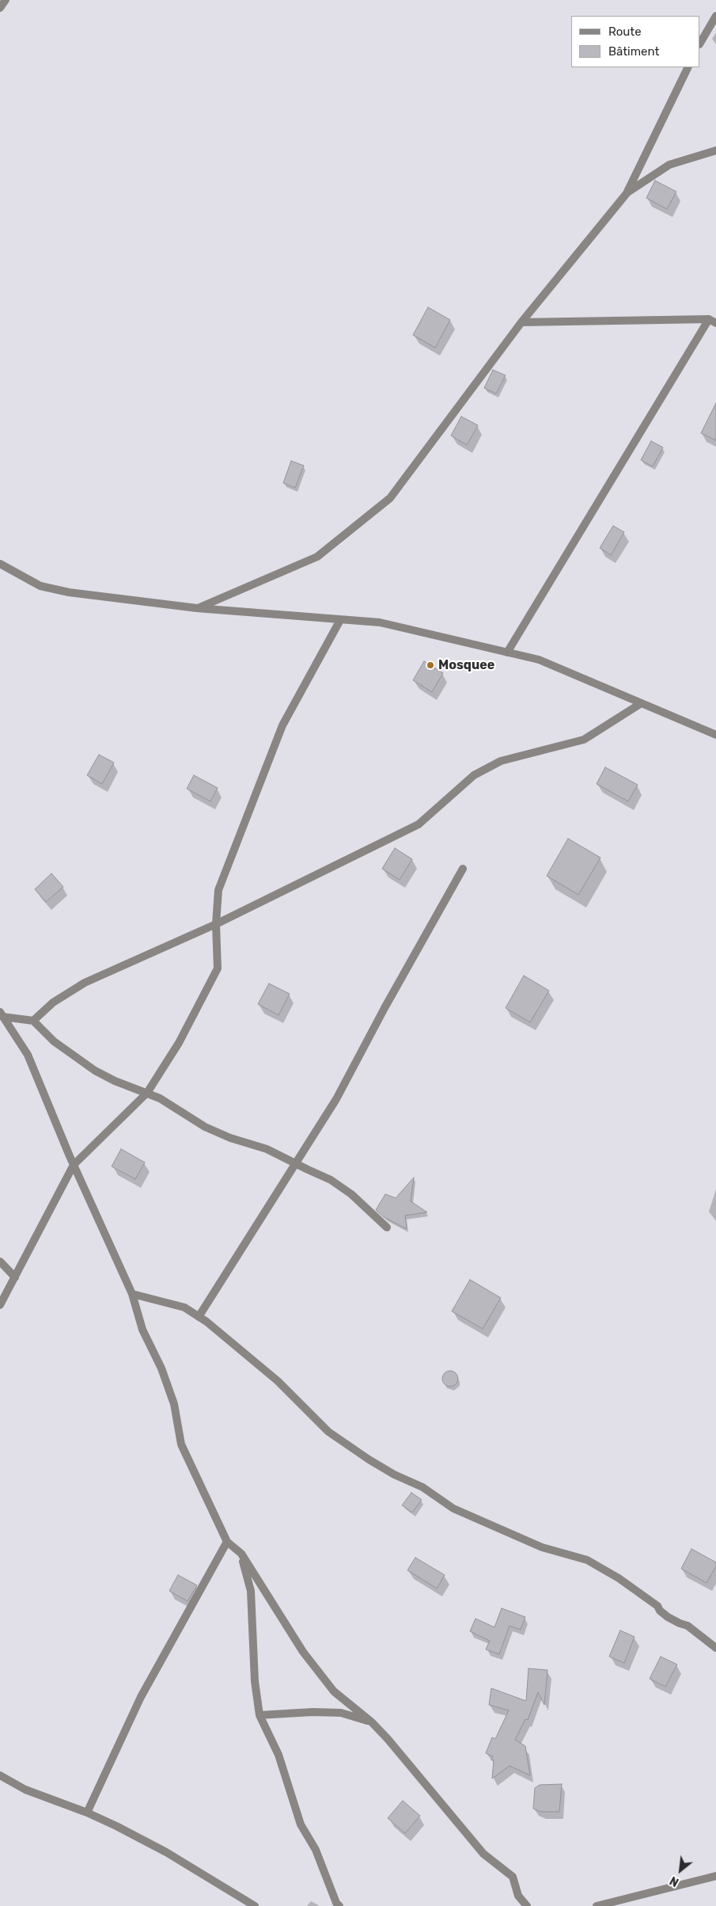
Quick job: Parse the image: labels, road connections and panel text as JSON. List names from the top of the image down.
{
  "places": ["Mosquee"],
  "legend": ["Route", "Bâtiment"],
  "north": "bottom left"
}
